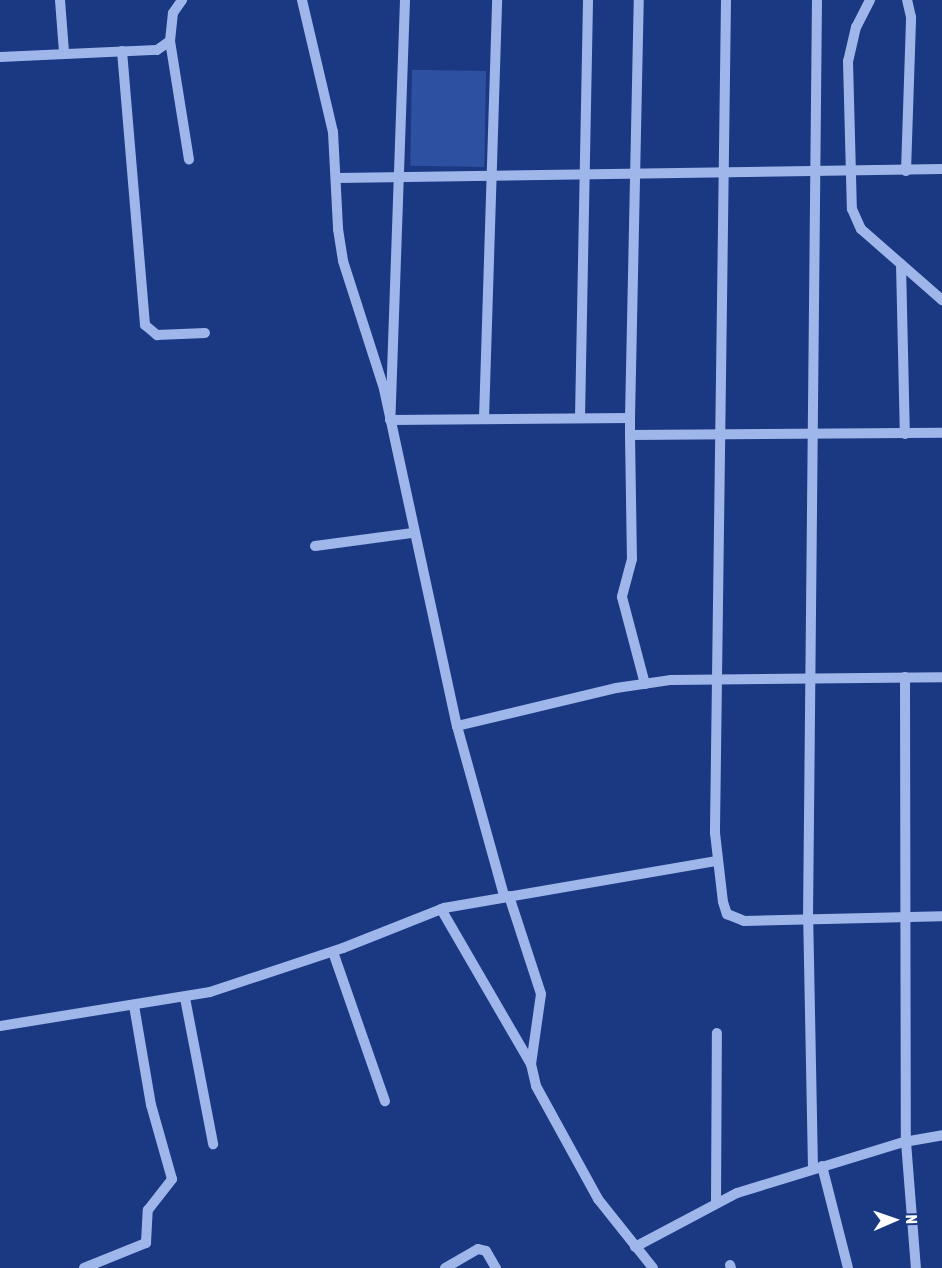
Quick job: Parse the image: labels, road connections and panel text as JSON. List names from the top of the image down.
{
  "north": "right"
}
